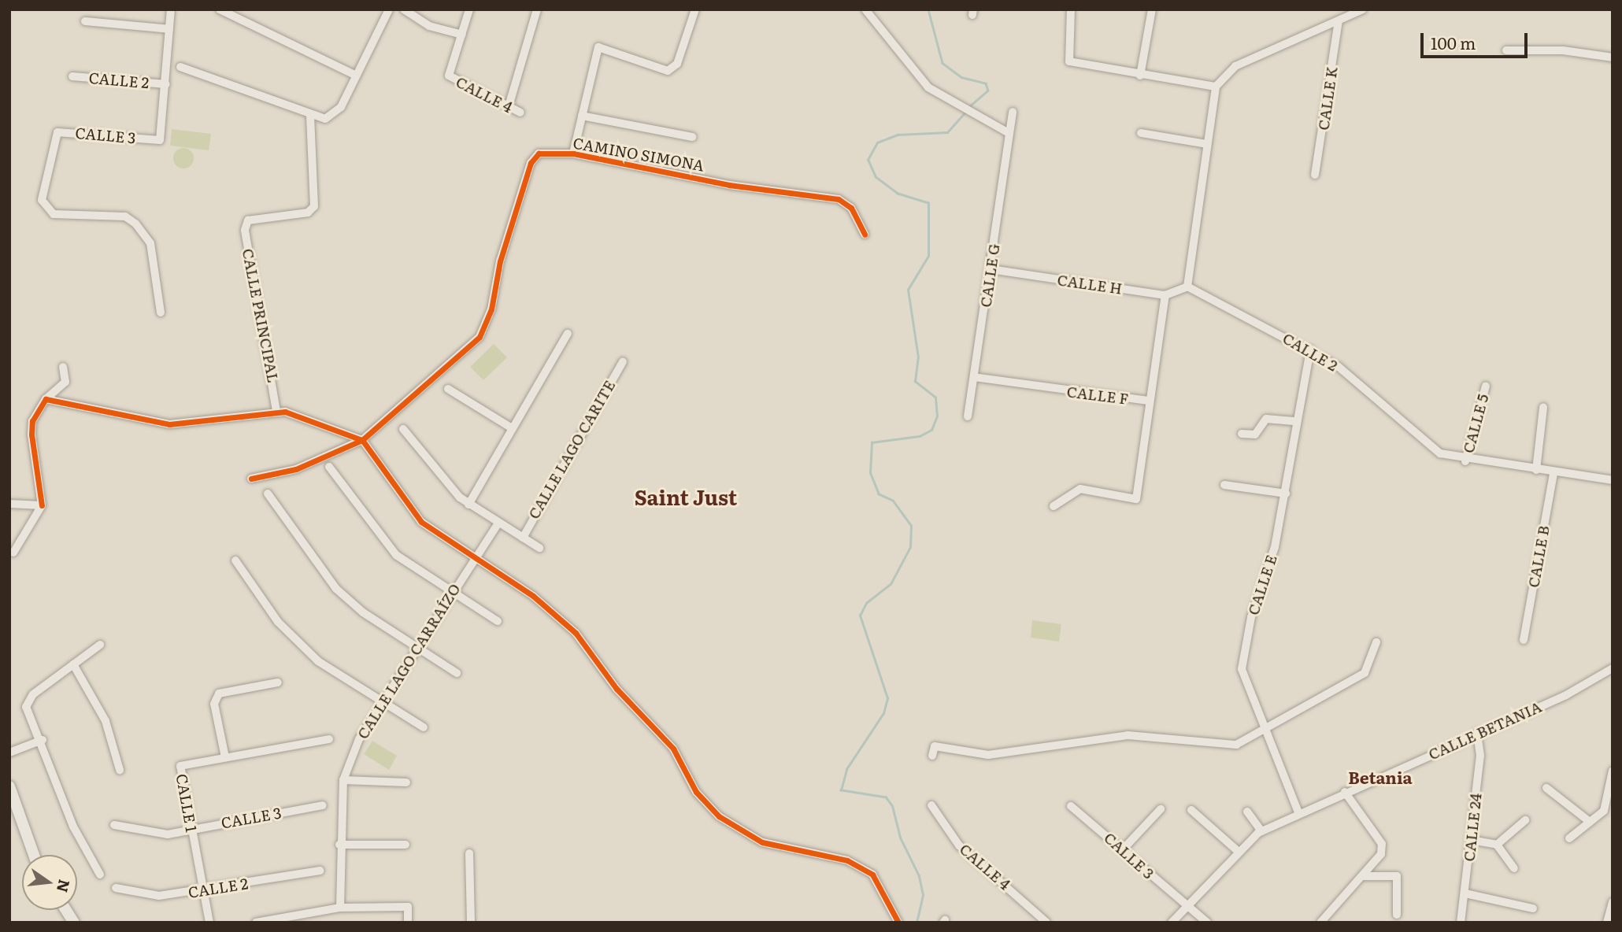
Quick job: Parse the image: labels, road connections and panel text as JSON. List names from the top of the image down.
{
  "streets": {
    "street": [
      "CALLE 2",
      "CALLE 4",
      "CALLE K",
      "CALLE 3",
      "CAMINO SIMONA",
      "CALLE G",
      "CALLE H",
      "CALLE PRINCIPAL",
      "CALLE F",
      "CALLE 5",
      "CALLE LAGO CARITE",
      "CALLE B",
      "CALLE E",
      "CALLE LAGO CARRAÍZO",
      "CALLE BETANIA",
      "CALLE 1",
      "CALLE 24"
    ]
  },
  "crossings": [
    ["CALLE 2", "CALLE 3"],
    ["CALLE 2", "CALLE H"],
    ["CALLE 2", "CALLE 5"],
    ["CALLE 2", "CALLE B"],
    ["CALLE 2", "CALLE E"],
    ["CALLE 2", "CALLE 1"],
    ["CALLE 3", "CALLE BETANIA"],
    ["CALLE 3", "CALLE 1"],
    ["CALLE G", "CALLE H"],
    ["CALLE G", "CALLE F"],
    ["CALLE H", "CALLE F"],
    ["CALLE E", "CALLE BETANIA"],
    ["CALLE BETANIA", "CALLE 24"]
  ],
  "districts": ["Saint Just", "Betania"],
  "scale_bar": "100 m",
  "north": "right"
}
